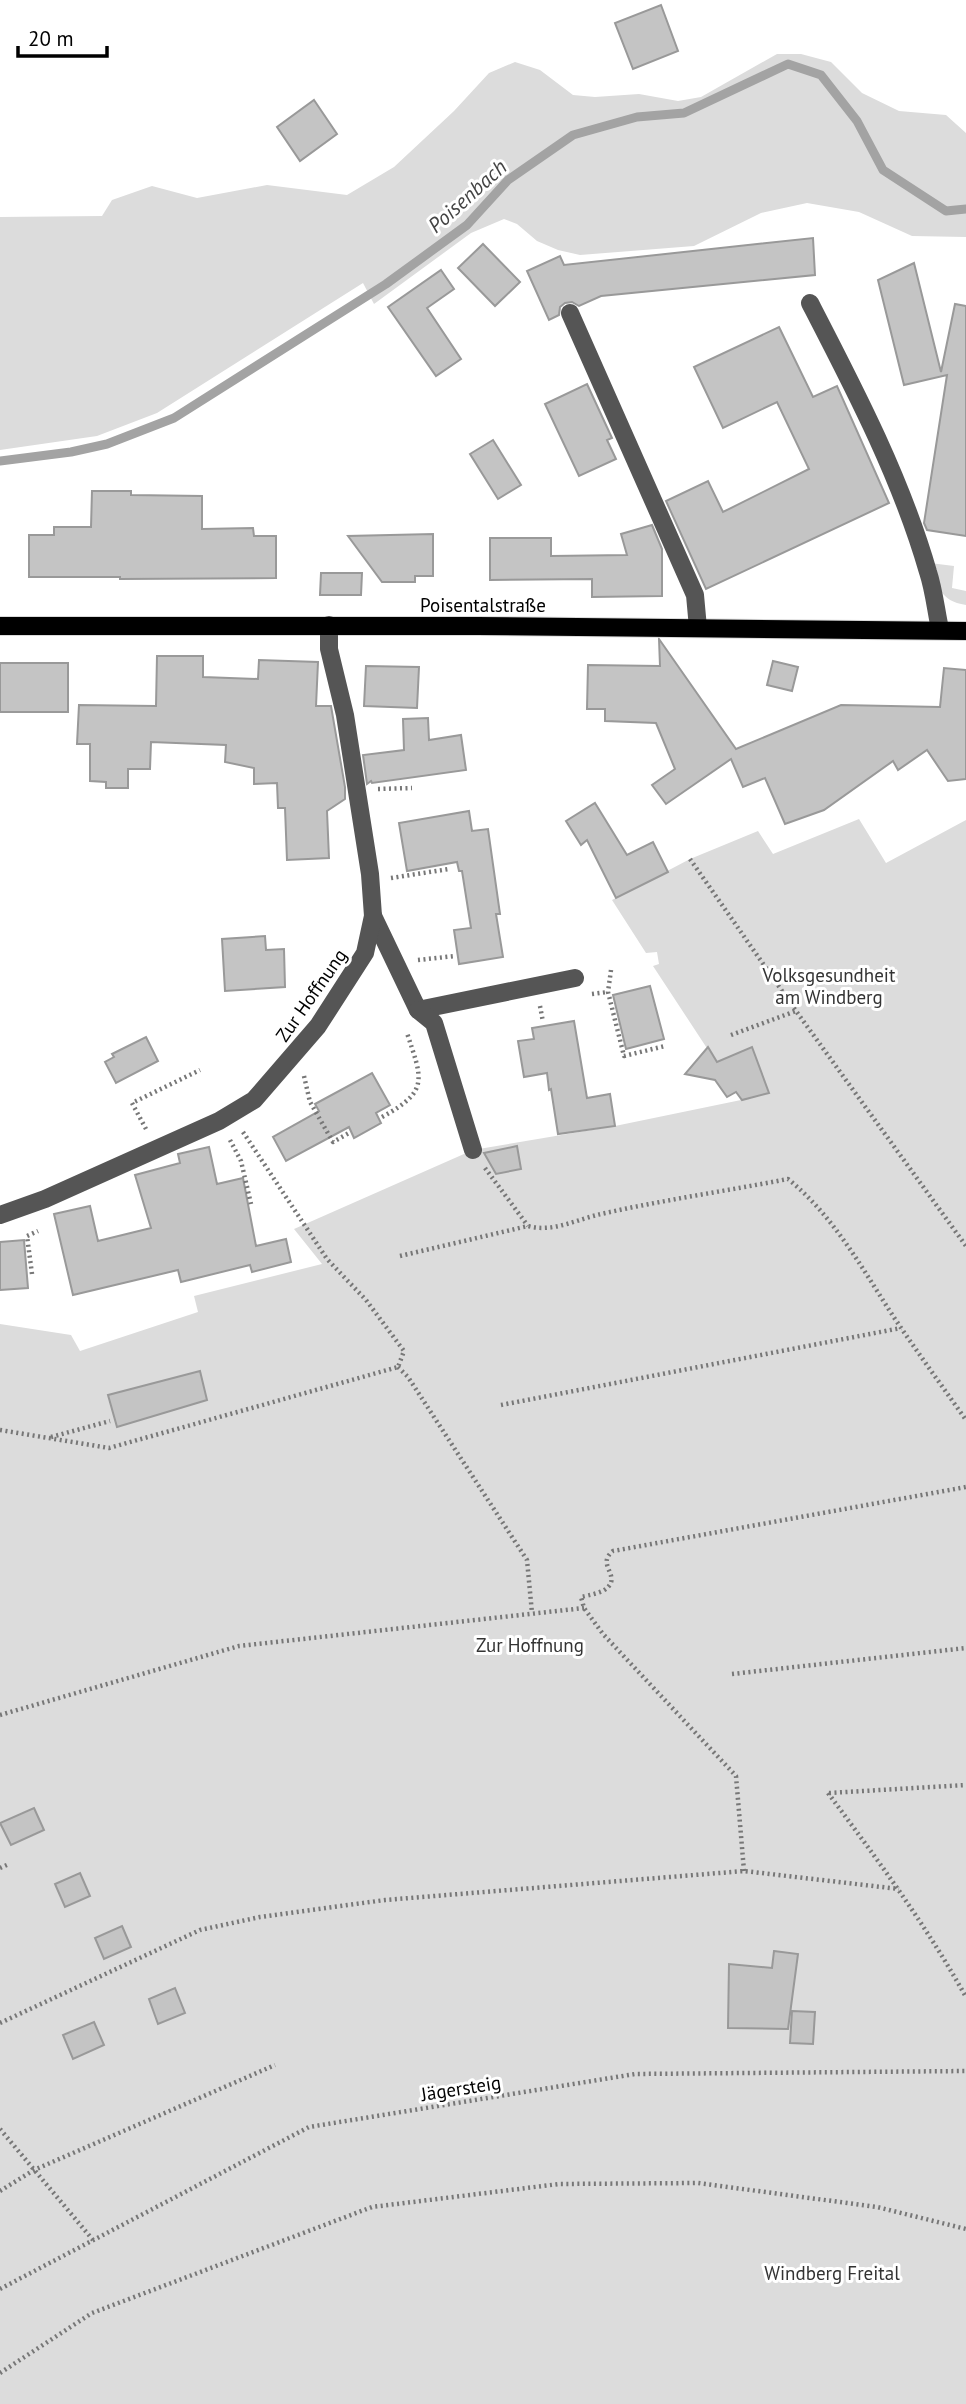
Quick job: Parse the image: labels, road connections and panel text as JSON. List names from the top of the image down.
{
  "streets": {
    "main road": ["Poisentalstraße"],
    "street": ["Zur Hoffnung"],
    "path": ["Jägersteig"]
  },
  "crossings": [
    ["Poisentalstraße", "Zur Hoffnung"]
  ],
  "water": ["Poisenbach"],
  "parks": ["Volksgesundheit am Windberg", "Zur Hoffnung", "Windberg Freital"],
  "scale_bar": "20 m"
}
